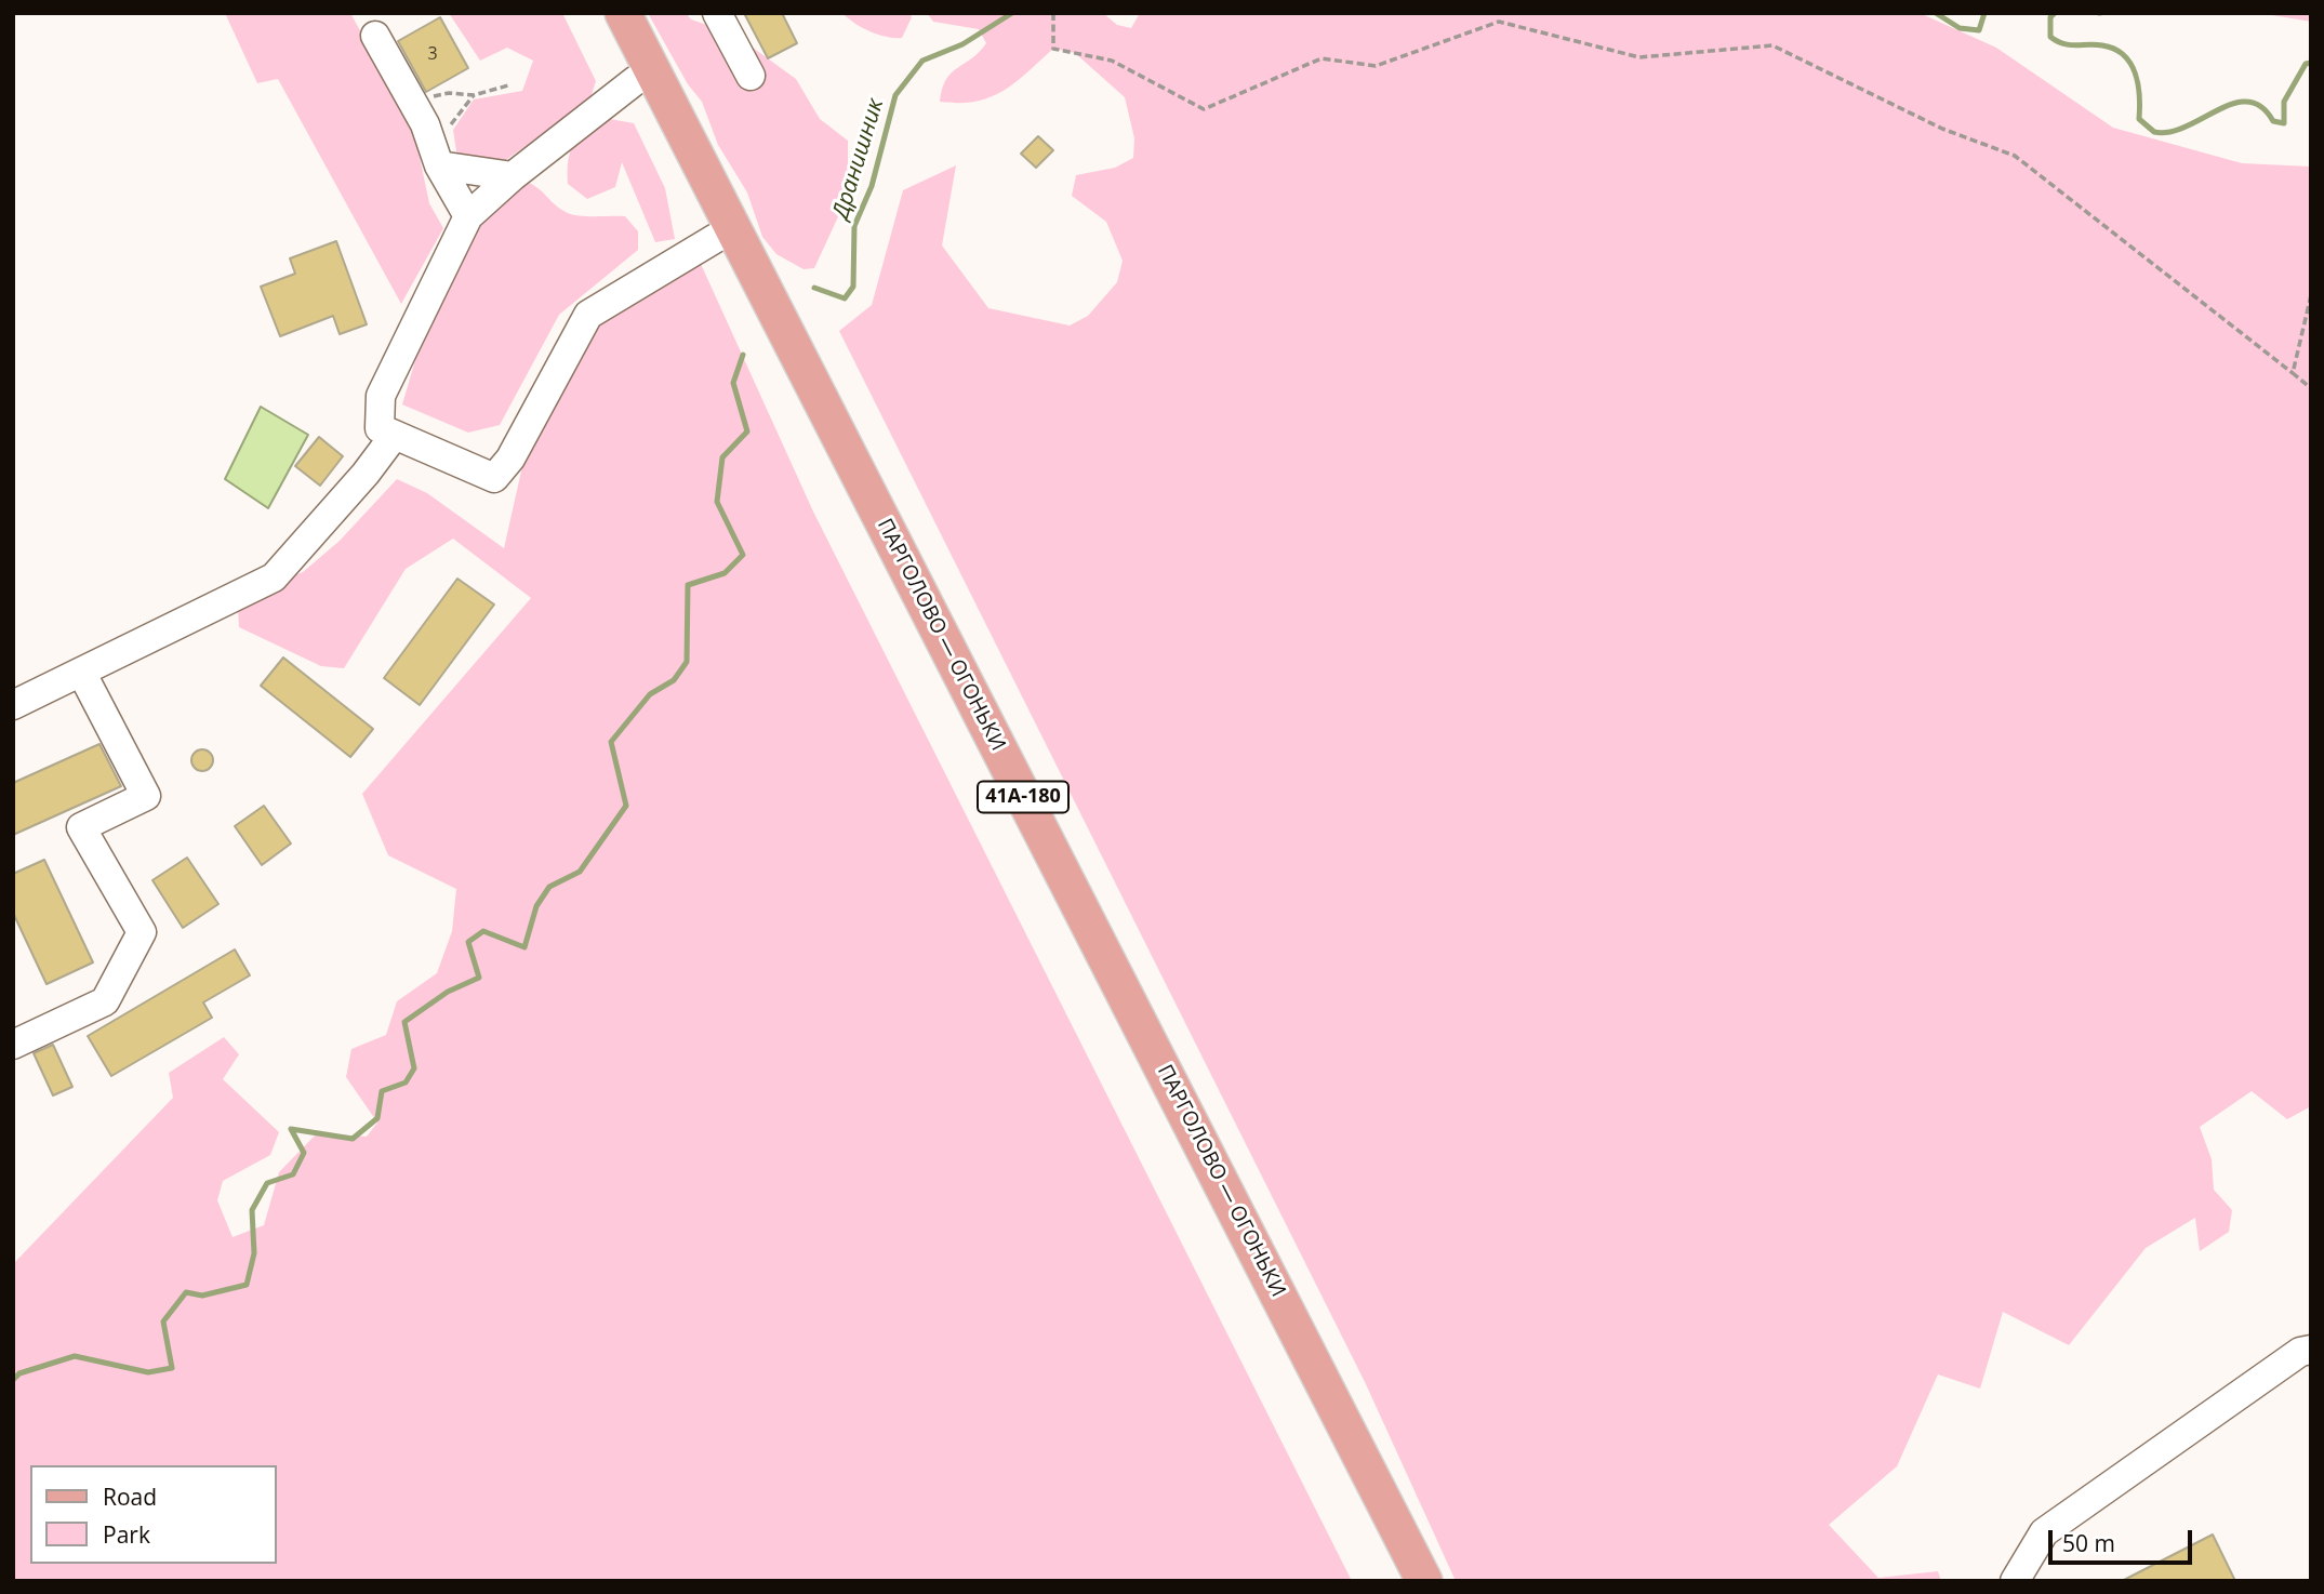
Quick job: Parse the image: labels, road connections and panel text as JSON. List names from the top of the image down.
{
  "streets": {
    "main road": ["ПАРГОЛОВО — ОГОНЬКИ", "41А-180"]
  },
  "water": ["Дранишник"],
  "house_numbers": ["3"],
  "legend": ["Road", "Park"],
  "scale_bar": "50 m"
}
